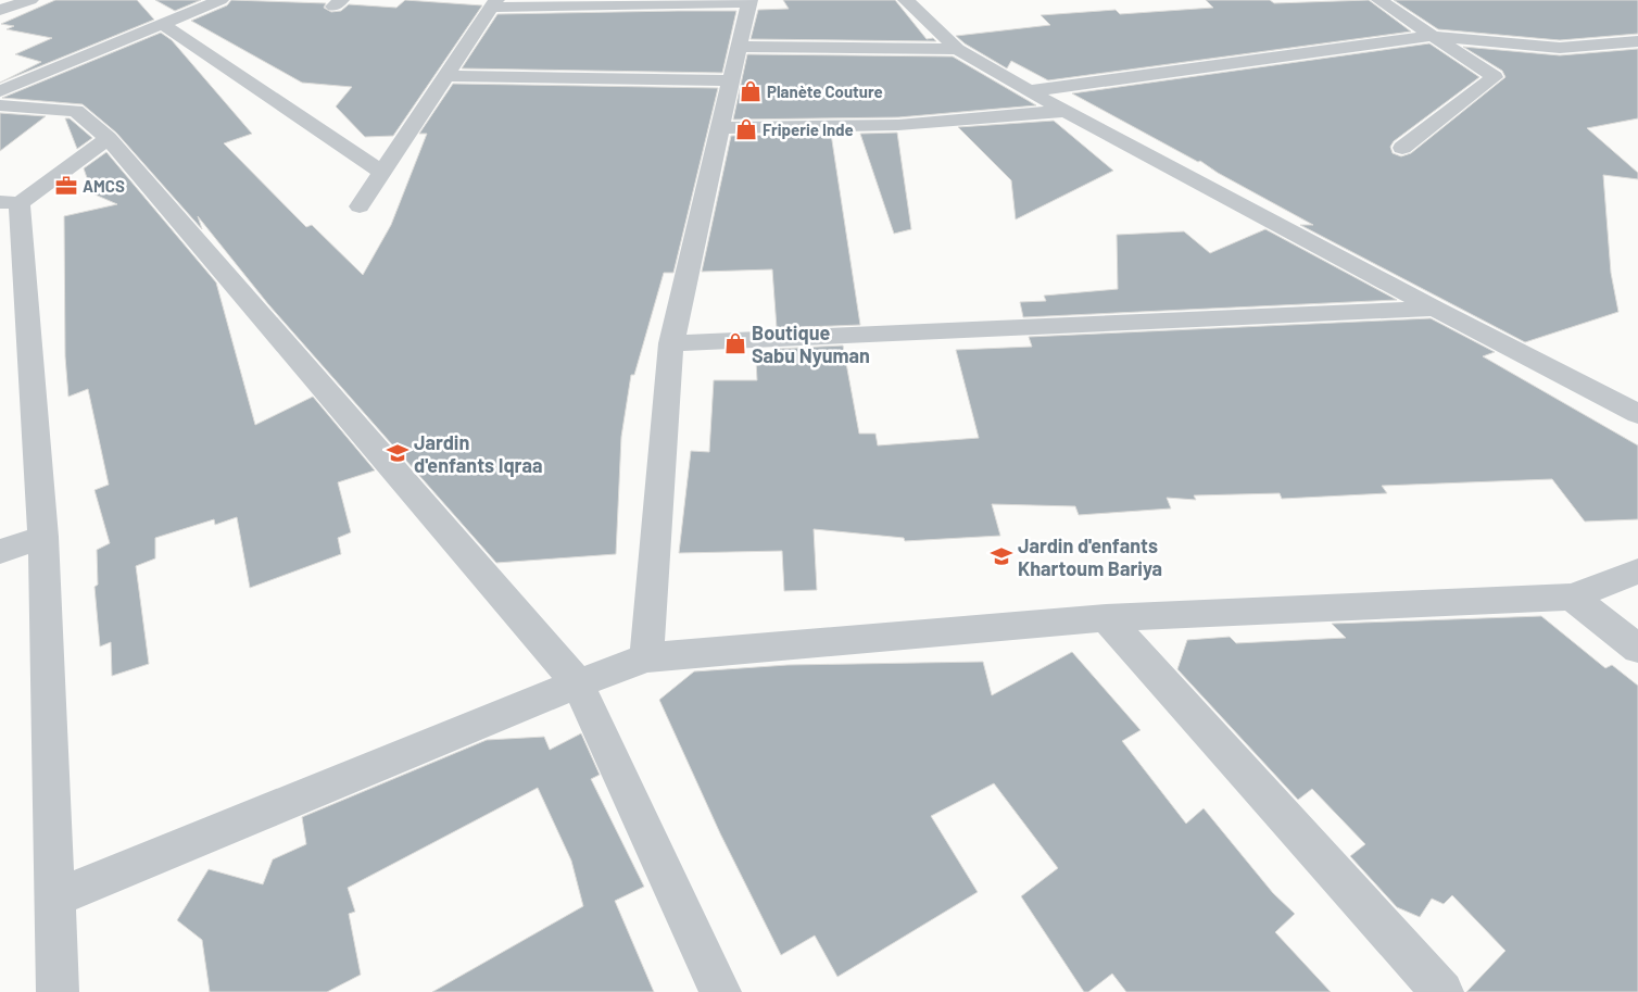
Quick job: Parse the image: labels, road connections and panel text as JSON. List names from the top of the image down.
{
  "places": {
    "shop": ["Planète Couture", "Friperie Inde", "Boutique Sabu Nyuman"],
    "office": ["AMCS"],
    "school or university": ["Jardin d'enfants Iqraa", "Jardin d'enfants Khartoum Bariya"]
  }
}
